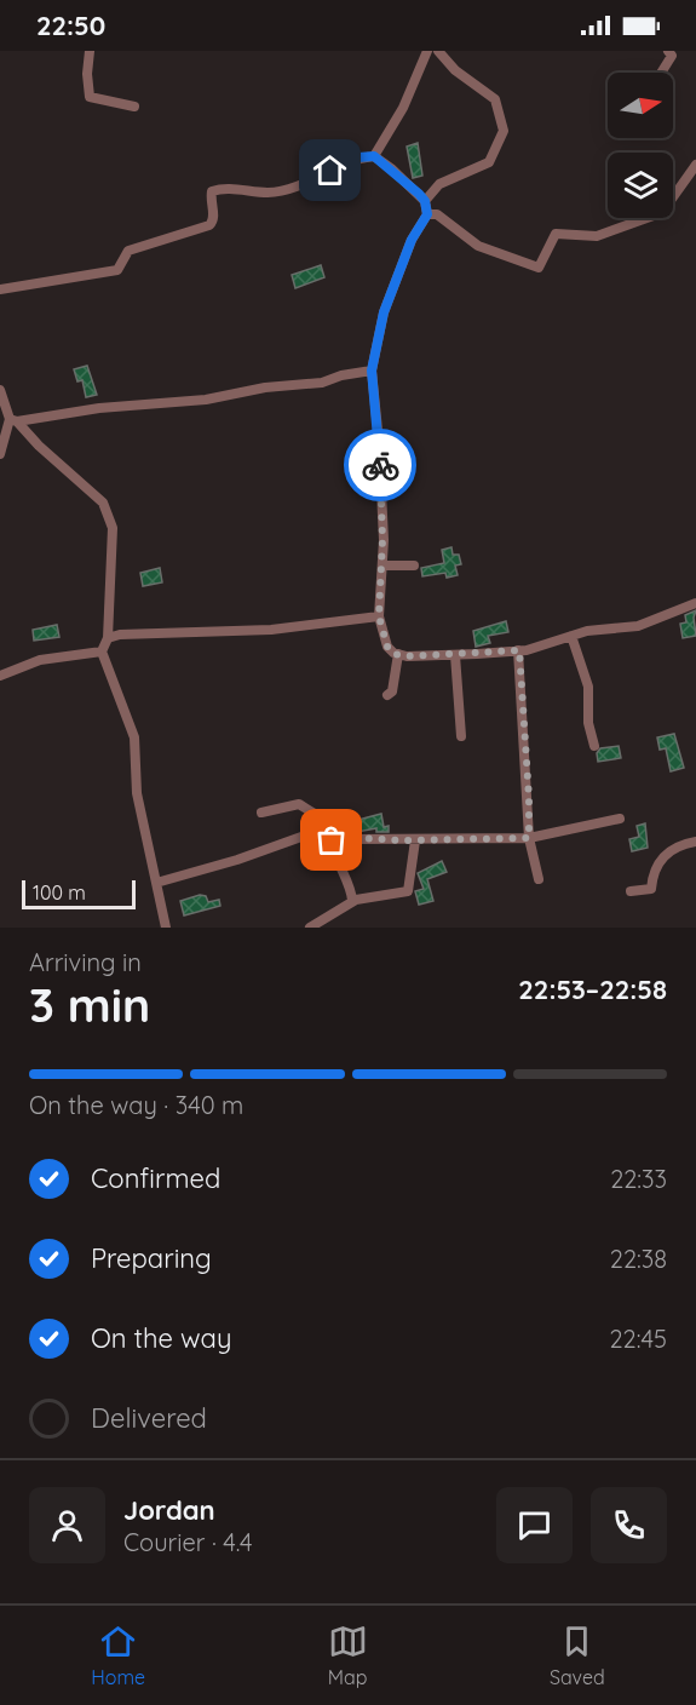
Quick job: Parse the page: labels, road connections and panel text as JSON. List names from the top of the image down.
{
  "scale_bar": "100 m",
  "north": "right",
  "page": {
    "status": "22:50",
    "scale": "100 m",
    "heading": ["3 min", "Arriving in", "22:53–22:58"],
    "panel": ["Jordan", "Courier · 4.4"],
    "bar": "On the way · 340 m",
    "list": [
      ["Confirmed", "22:33"],
      ["Preparing", "22:38"],
      ["On the way", "22:45"],
      "Delivered"
    ],
    "tabs": ["Home", "Map", "Saved"]
  }
}
